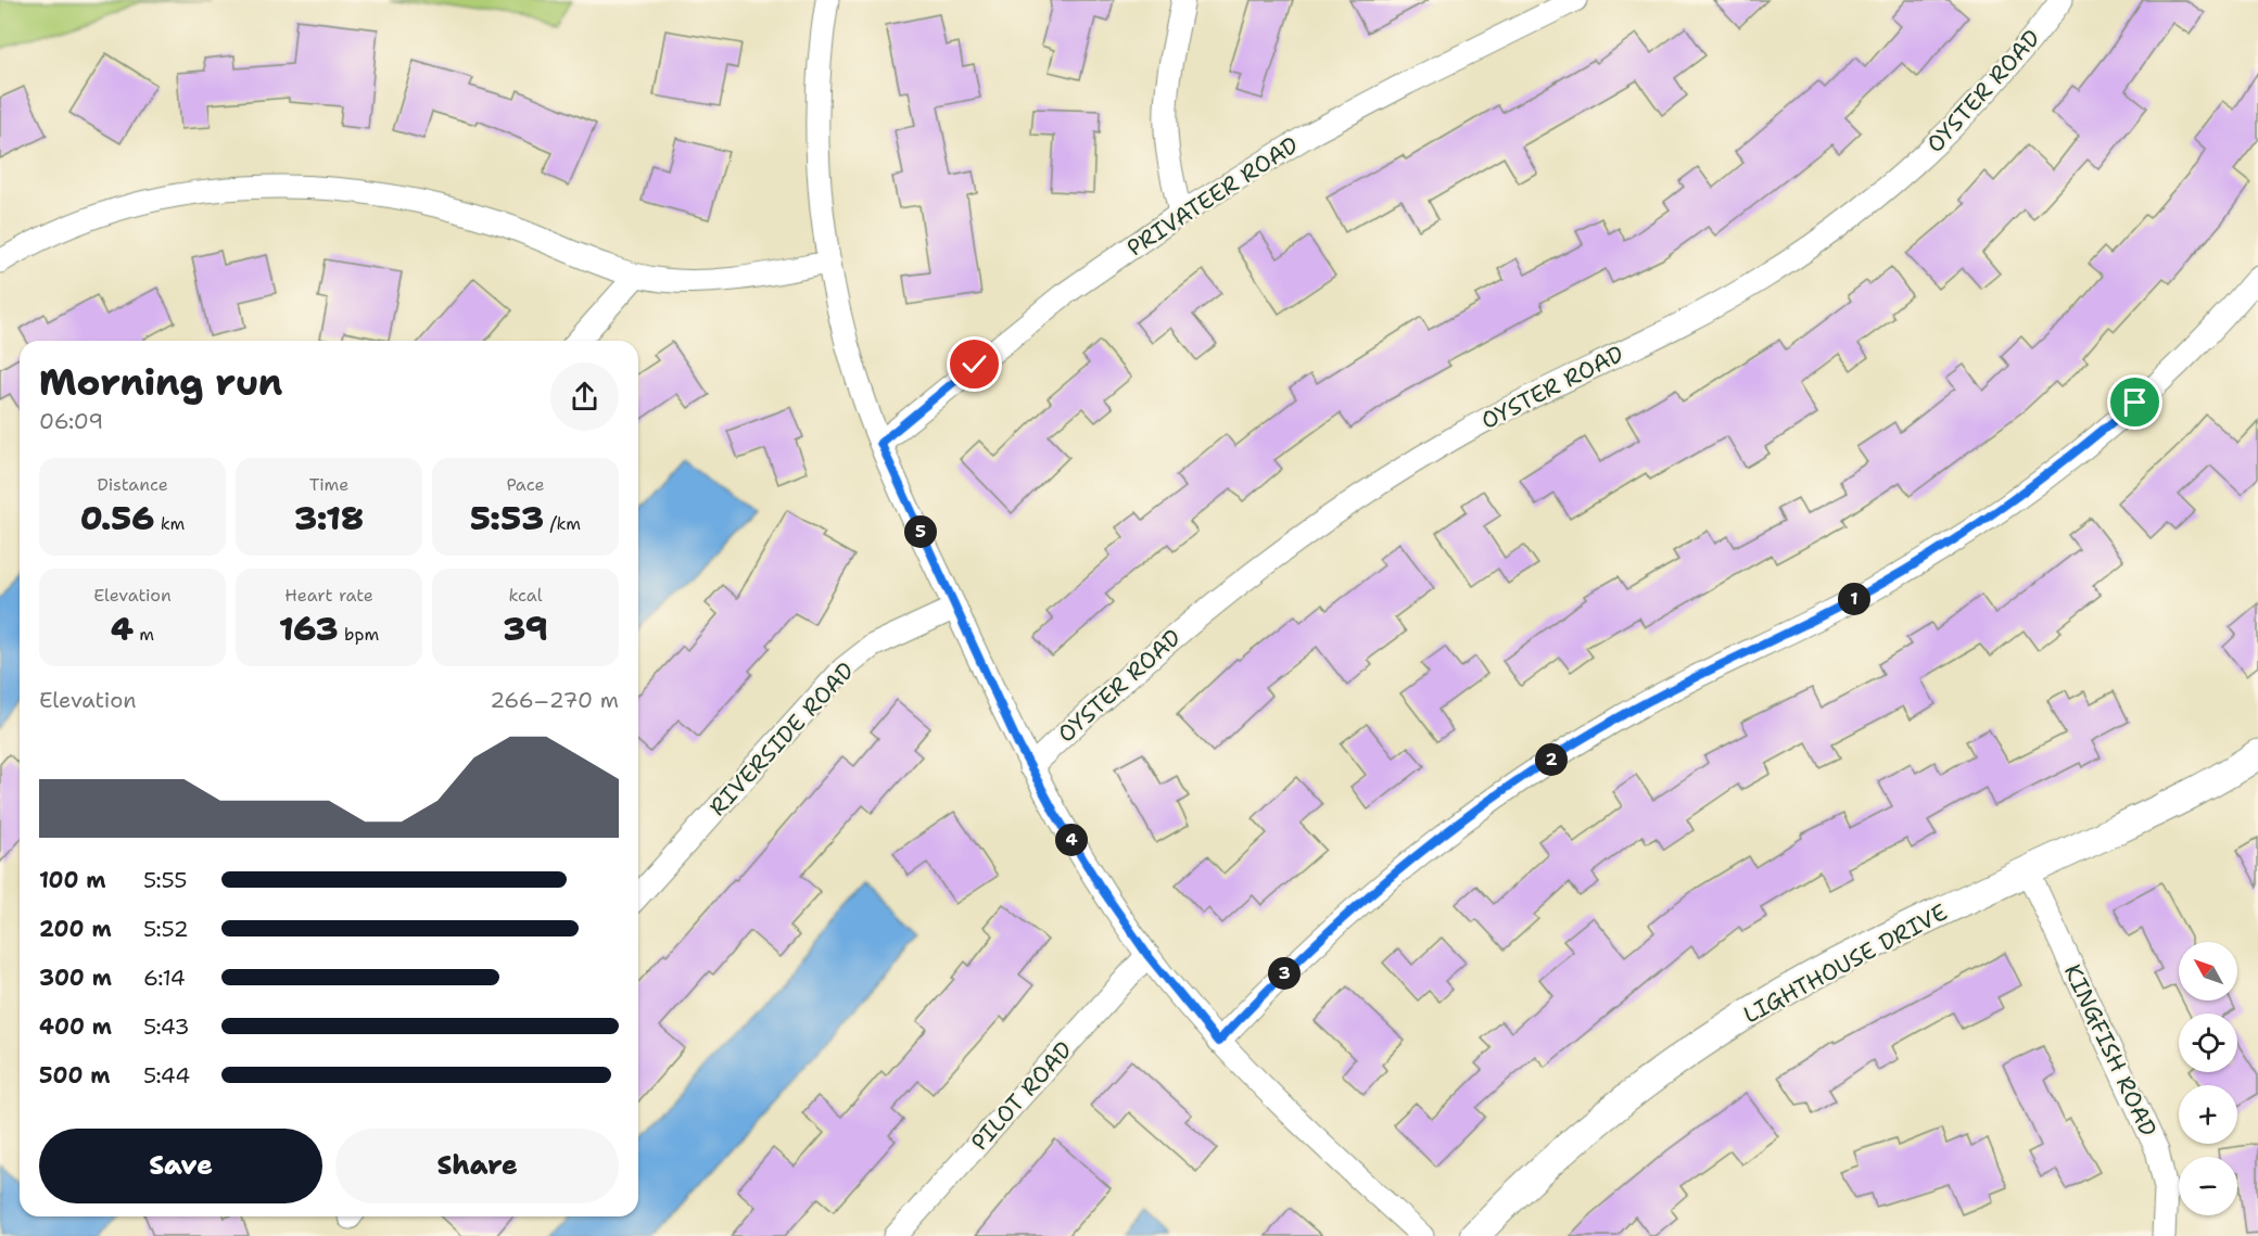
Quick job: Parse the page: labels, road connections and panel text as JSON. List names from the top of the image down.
{
  "streets": {
    "street": [
      "OYSTER ROAD",
      "PRIVATEER ROAD",
      "RIVERSIDE ROAD",
      "LIGHTHOUSE DRIVE",
      "KINGFISH ROAD",
      "PILOT ROAD"
    ]
  },
  "crossings": [
    ["LIGHTHOUSE DRIVE", "KINGFISH ROAD"]
  ],
  "north": "top left",
  "page": {
    "heading": ["Morning run", "06:09"],
    "stats": [
      ["Distance", "0.56 km"],
      ["Time", "3:18"],
      ["Pace", "5:53 /km"],
      ["Elevation", "4 m"],
      ["Heart rate", "163 bpm"],
      ["kcal", "39"]
    ],
    "pins": [
      "5",
      "1",
      "2",
      "4",
      "3"
    ],
    "chart": ["Elevation", "266–270 m"],
    "list": [
      {
        "name": "100 m",
        "note": "5:55"
      },
      {
        "name": "200 m",
        "note": "5:52"
      },
      {
        "name": "300 m",
        "note": "6:14"
      },
      {
        "name": "400 m",
        "note": "5:43"
      },
      {
        "name": "500 m",
        "note": "5:44"
      }
    ],
    "map_buttons": ["+", "−"],
    "buttons": ["Save", "Share"]
  }
}
